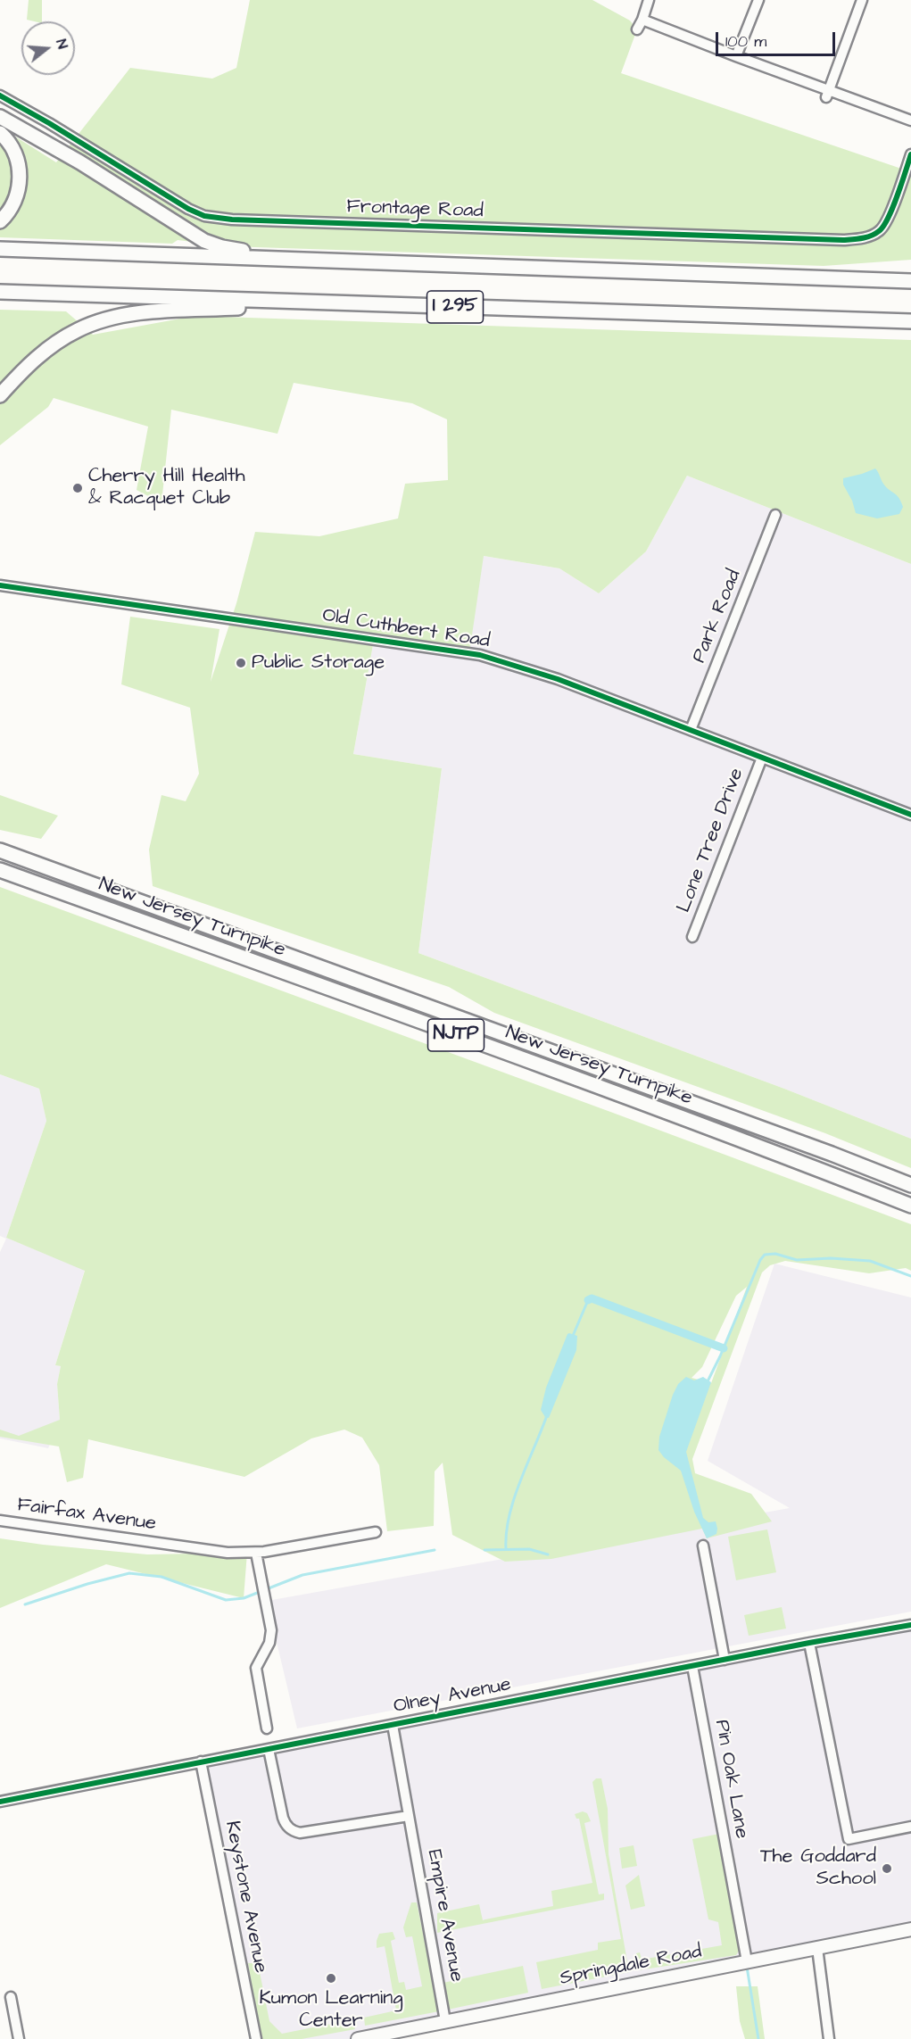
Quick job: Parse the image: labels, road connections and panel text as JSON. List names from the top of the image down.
{
  "streets": {
    "highway": ["I 295", "New Jersey Turnpike", "NJTP"],
    "main road": ["Springdale Road"],
    "street": [
      "Frontage Road",
      "Park Road",
      "Old Cuthbert Road",
      "Lone Tree Drive",
      "Fairfax Avenue",
      "Olney Avenue",
      "Pin Oak Lane",
      "Keystone Avenue",
      "Empire Avenue"
    ]
  },
  "crossings": [
    ["Park Road", "Old Cuthbert Road"],
    ["Old Cuthbert Road", "Lone Tree Drive"],
    ["Olney Avenue", "Pin Oak Lane"],
    ["Olney Avenue", "Keystone Avenue"],
    ["Olney Avenue", "Empire Avenue"],
    ["Pin Oak Lane", "Springdale Road"],
    ["Empire Avenue", "Springdale Road"]
  ],
  "places": [
    "Cherry Hill Health & Racquet Club",
    "Public Storage",
    "The Goddard School",
    "Kumon Learning Center"
  ],
  "scale_bar": "100 m",
  "north": "right"
}
